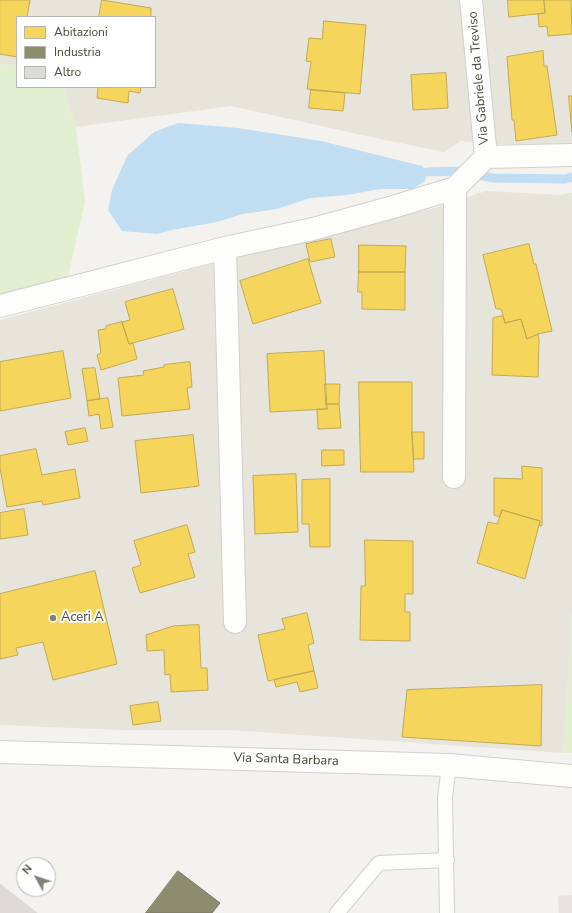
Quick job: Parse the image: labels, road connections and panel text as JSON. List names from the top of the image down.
{
  "streets": {
    "street": ["Via Gabriele da Treviso", "Via Santa Barbara"]
  },
  "places": ["Aceri A"],
  "legend": ["Abitazioni", "Industria", "Altro"],
  "north": "top left"
}
